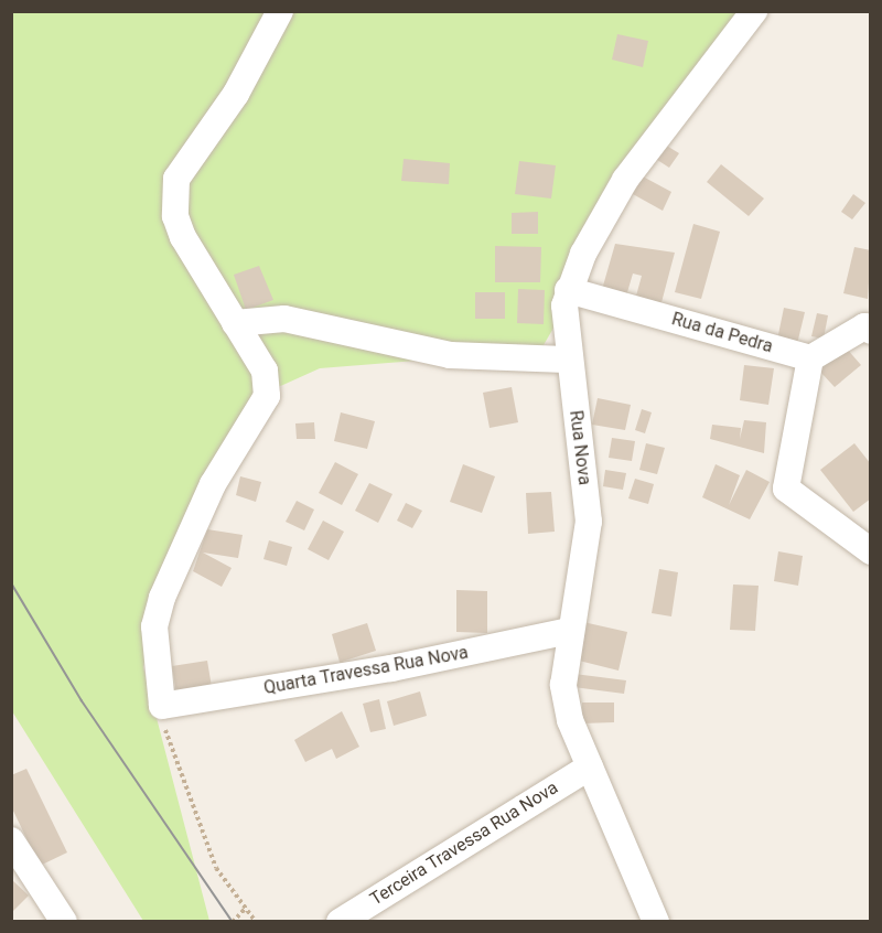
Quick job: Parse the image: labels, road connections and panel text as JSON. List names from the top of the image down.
{
  "streets": {
    "street": [
      "Rua da Pedra",
      "Rua Nova",
      "Quarta Travessa Rua Nova",
      "Terceira Travessa Rua Nova"
    ]
  },
  "crossings": [
    ["Rua da Pedra", "Rua Nova"],
    ["Rua Nova", "Quarta Travessa Rua Nova"],
    ["Rua Nova", "Terceira Travessa Rua Nova"]
  ]
}
